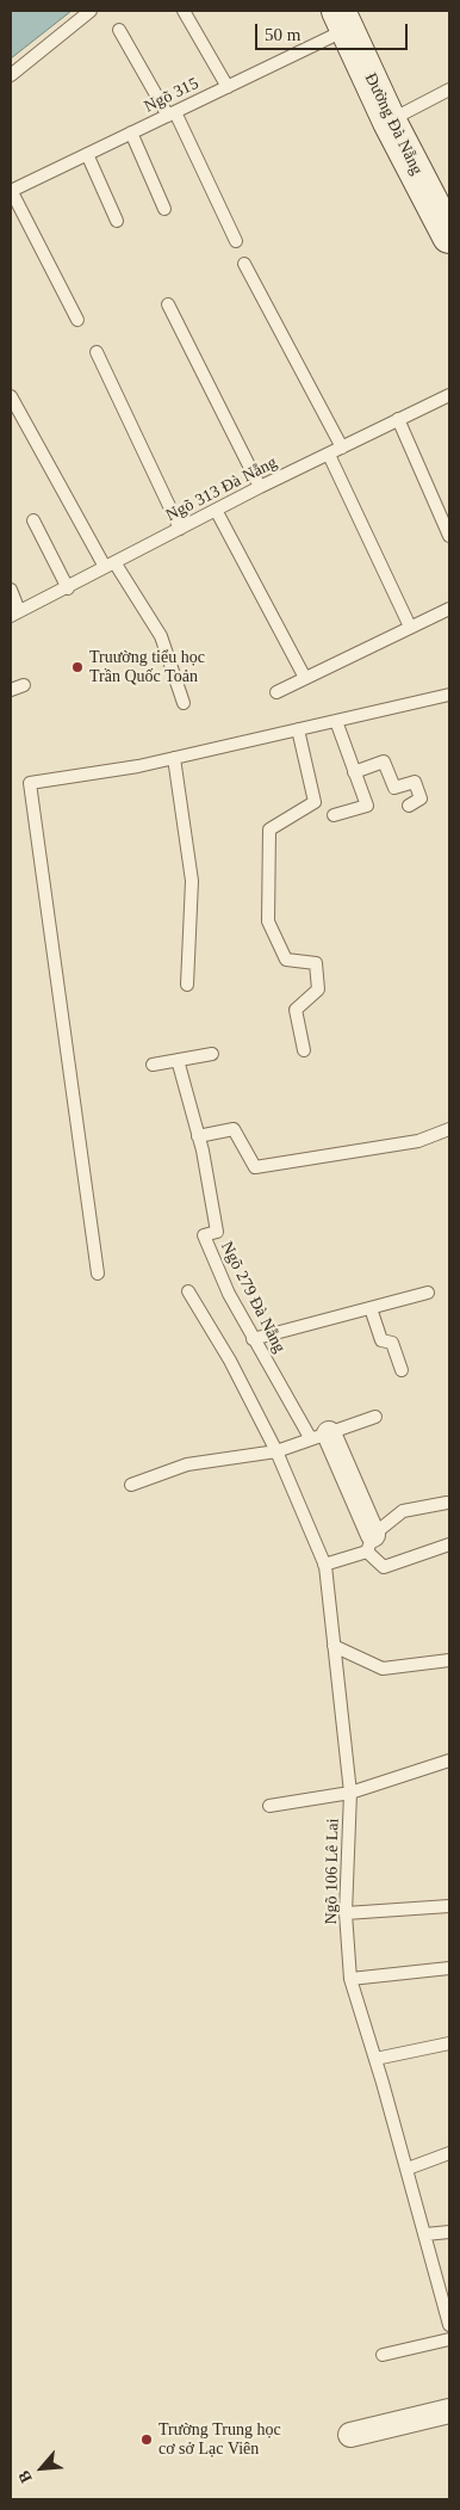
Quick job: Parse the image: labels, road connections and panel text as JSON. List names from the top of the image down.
{
  "streets": {
    "main road": ["Đường Đà Nẵng"],
    "lane": [
      "Ngõ 315",
      "Ngõ 313 Đà Nẵng",
      "Ngõ 279 Đà Nẵng",
      "Ngõ 106 Lê Lai"
    ]
  },
  "crossings": [
    ["Ngõ 315", "Đường Đà Nẵng"]
  ],
  "places": ["Truường tiểu học Trần Quốc Toản", "Trường Trung học cơ sở Lạc Viên"],
  "scale_bar": "50 m",
  "north": "bottom left"
}
